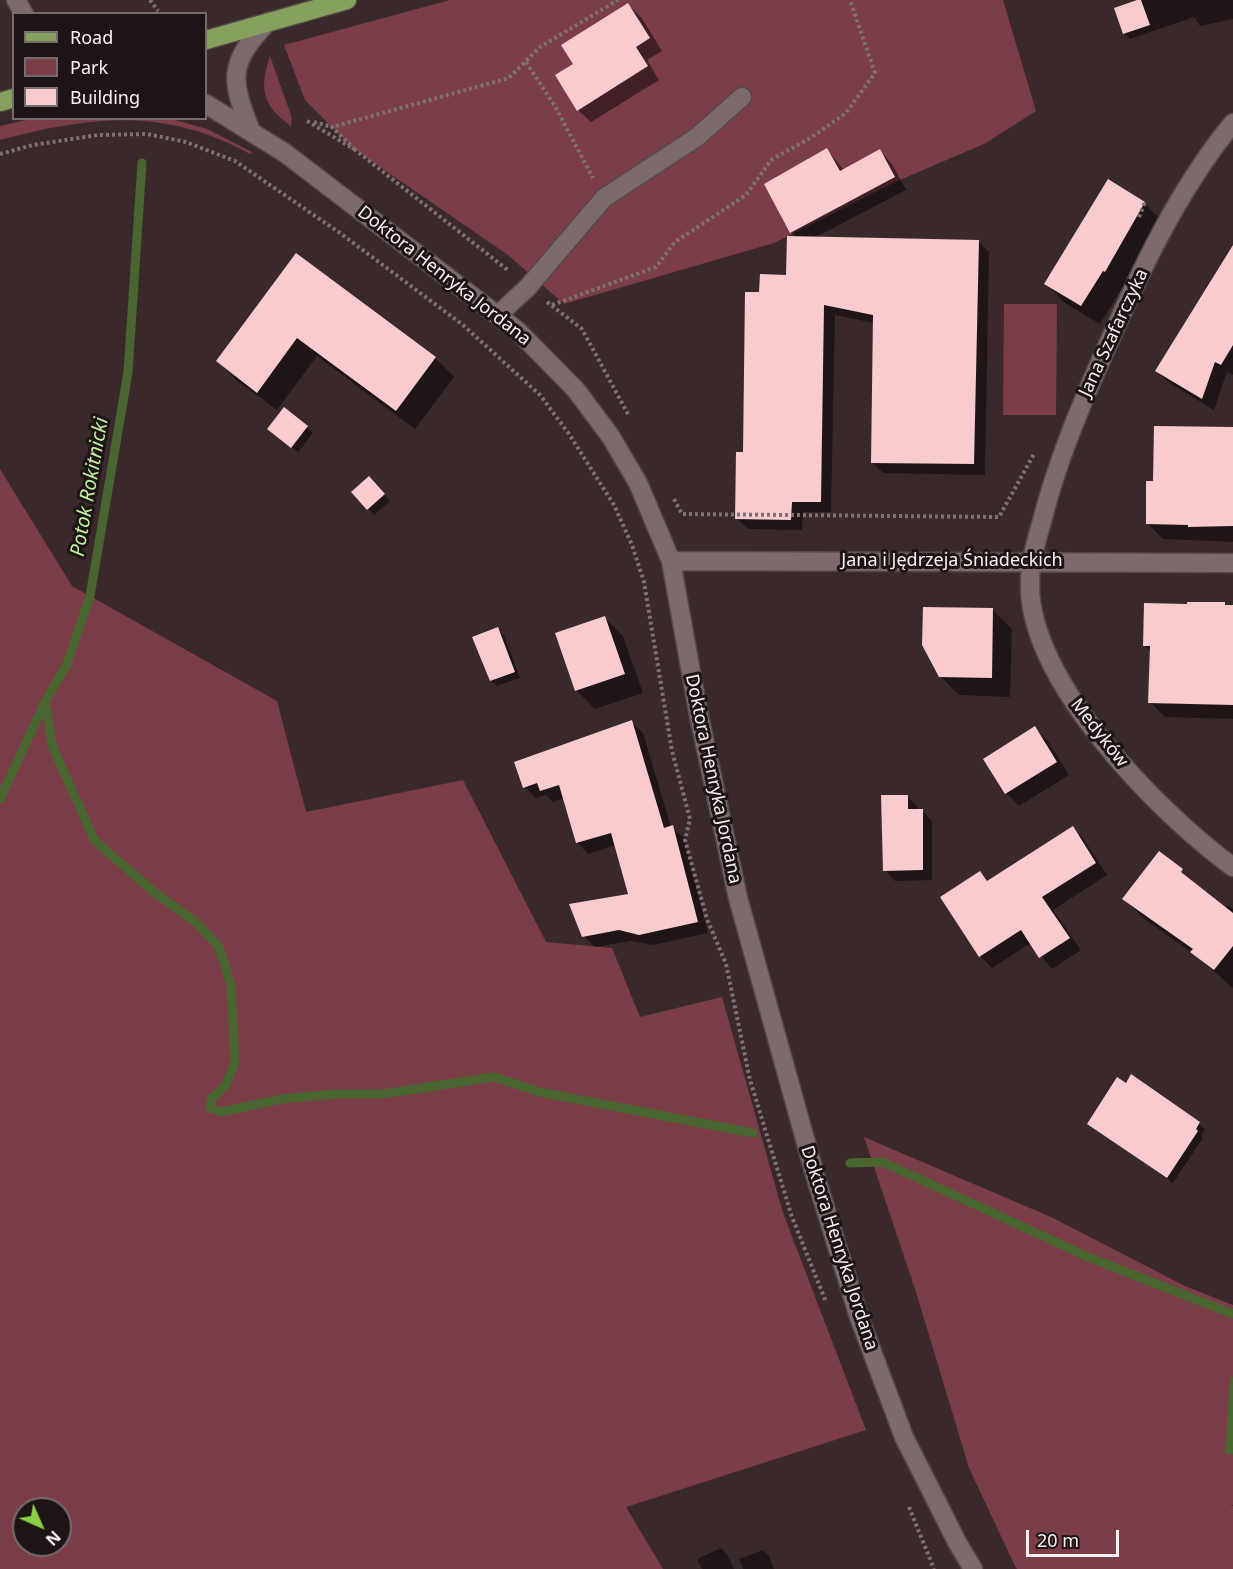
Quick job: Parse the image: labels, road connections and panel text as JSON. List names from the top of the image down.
{
  "streets": {
    "street": [
      "Doktora Henryka Jordana",
      "Jana Szafarczyka",
      "Jana i Jędrzeja Śniadeckich",
      "Medyków"
    ]
  },
  "crossings": [
    ["Doktora Henryka Jordana", "Jana i Jędrzeja Śniadeckich"],
    ["Jana Szafarczyka", "Jana i Jędrzeja Śniadeckich"],
    ["Jana Szafarczyka", "Medyków"],
    ["Jana i Jędrzeja Śniadeckich", "Medyków"]
  ],
  "water": ["Potok Rokitnicki"],
  "legend": ["Road", "Park", "Building"],
  "scale_bar": "20 m",
  "north": "bottom right"
}
